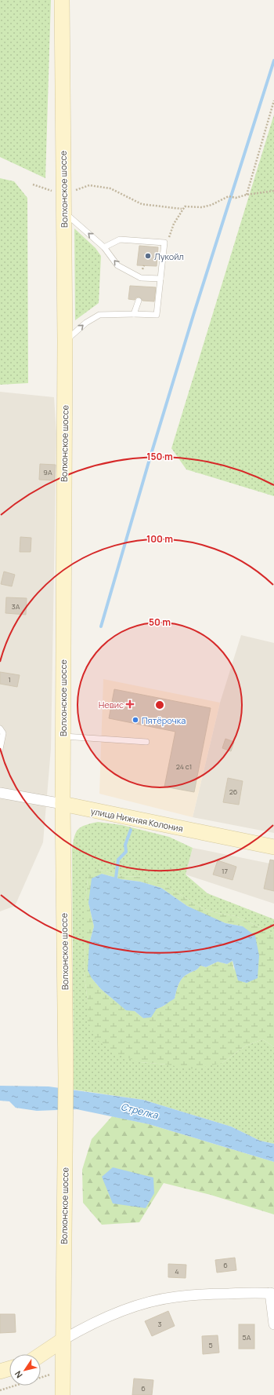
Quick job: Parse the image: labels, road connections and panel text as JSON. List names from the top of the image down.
{
  "streets": {
    "main road": ["Волхонское шоссе", "улица Нижняя Колония"]
  },
  "crossings": [
    ["Волхонское шоссе", "улица Нижняя Колония"]
  ],
  "water": ["Стрелка"],
  "places": {
    "other": ["Лукойл", "Пятёрочка"],
    "health": ["Невис"]
  },
  "house_numbers": [
    "9А",
    "3А",
    "1",
    "24 с1",
    "26",
    "17",
    "6",
    "4",
    "3",
    "5А",
    "5",
    "6"
  ],
  "north": "bottom left",
  "rings": ["150 m", "100 m", "50 m"]
}
